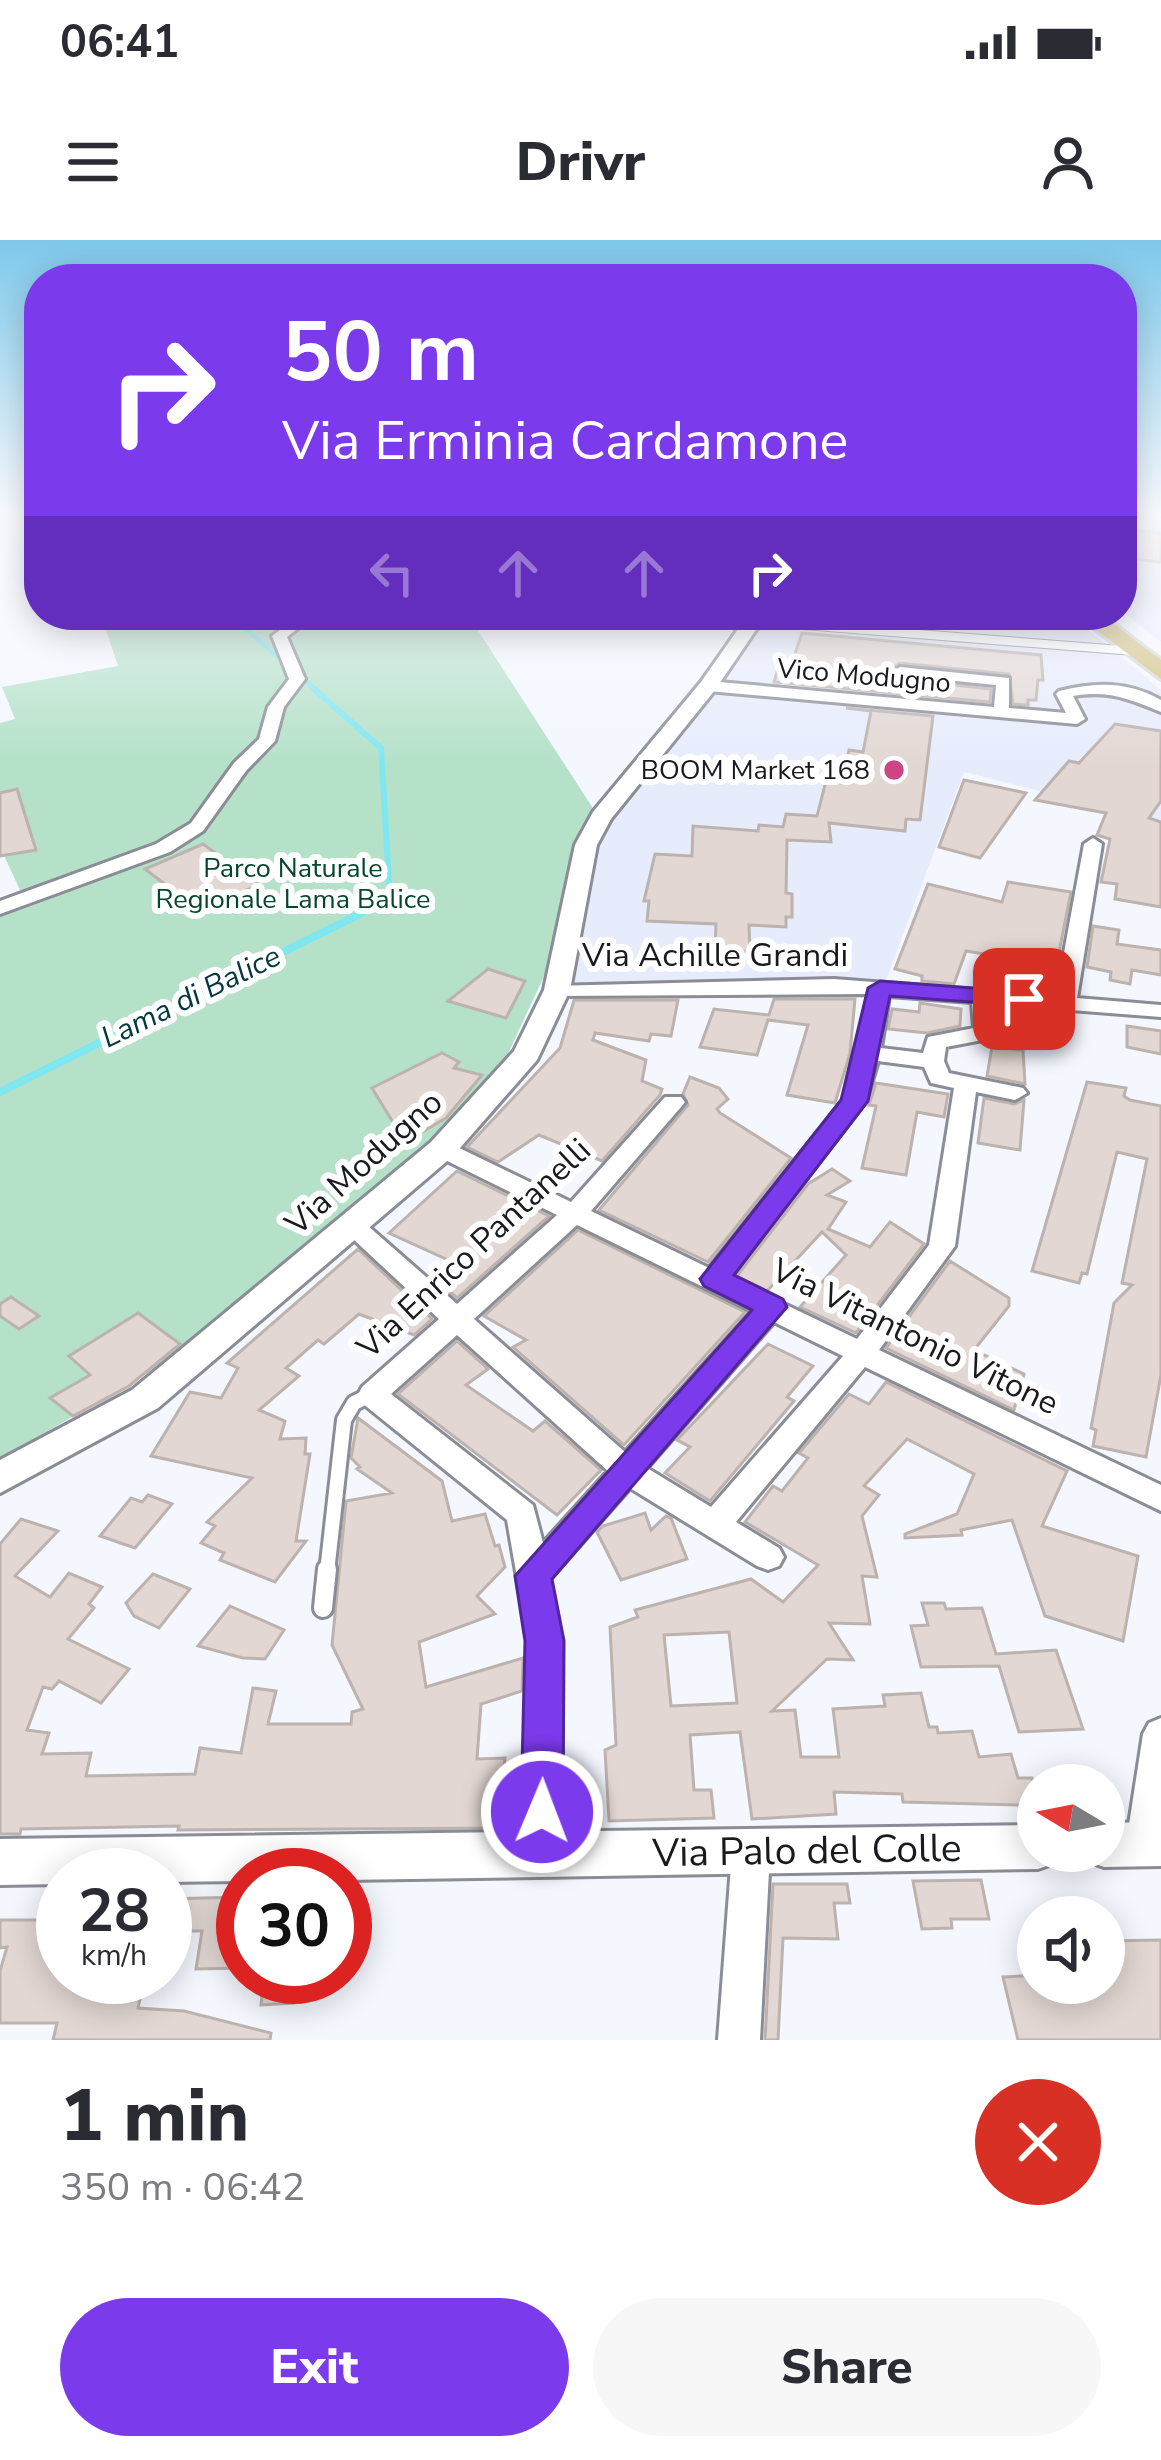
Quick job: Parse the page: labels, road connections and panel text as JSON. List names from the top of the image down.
{
  "streets": {
    "street": [
      "Vico Modugno",
      "Via Achille Grandi",
      "Via Modugno",
      "Via Enrico Pantanelli",
      "Via Vitantonio Vitone",
      "Via Palo del Colle"
    ]
  },
  "crossings": [
    ["Vico Modugno", "Via Modugno"],
    ["Via Achille Grandi", "Via Modugno"],
    ["Via Modugno", "Via Vitantonio Vitone"],
    ["Via Enrico Pantanelli", "Via Vitantonio Vitone"]
  ],
  "water": ["Lama di Balice"],
  "parks": ["Parco Naturale Regionale Lama Balice"],
  "places": ["BOOM Market 168"],
  "north": "left",
  "page": {
    "status": "06:41",
    "header": "Drivr",
    "turn": ["50 m", "Via Erminia Cardamone"],
    "speed": "28 km/h",
    "limit": "30",
    "heading": ["1 min", "350 m · 06:42"],
    "buttons": ["Exit", "Share"]
  }
}
